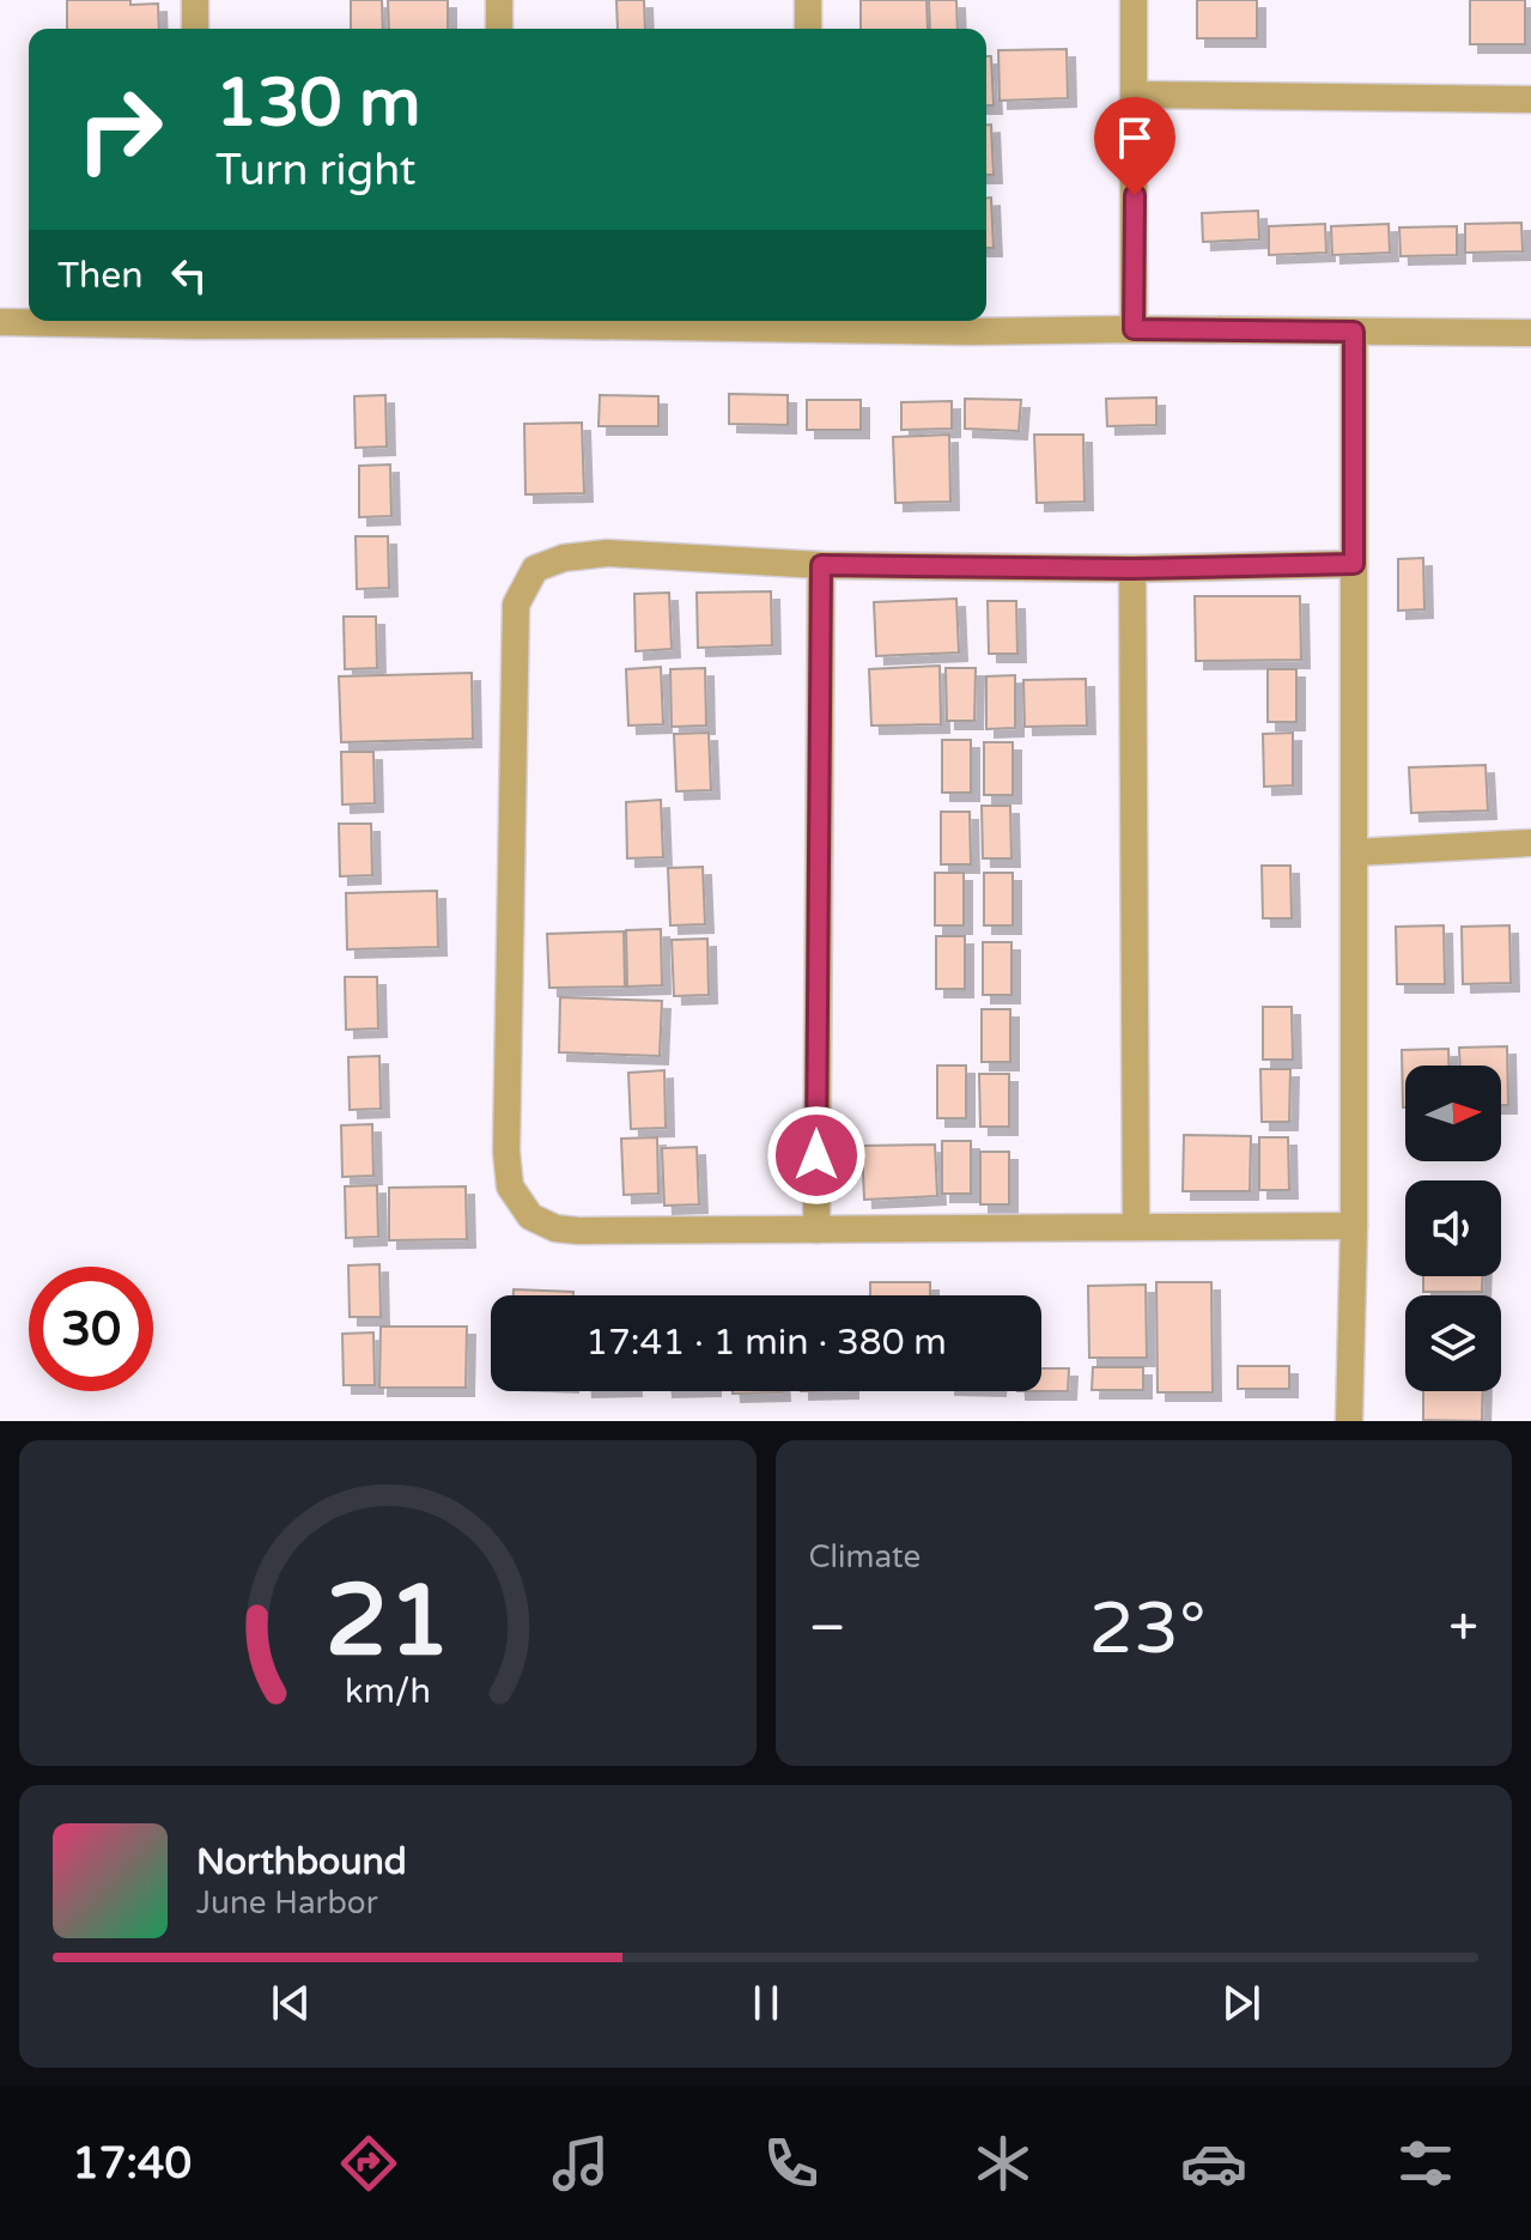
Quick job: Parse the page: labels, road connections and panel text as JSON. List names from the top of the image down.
{
  "north": "right",
  "page": {
    "turn": ["130 m", "Turn right"],
    "then": "Then",
    "limit": "30",
    "trip": "17:41 · 1 min · 380 m",
    "tile": "Climate",
    "heat": ["−", "23°", "+"],
    "song": ["Northbound", "June Harbor"],
    "tabs": "17:40",
    "gauge": ["21", "km/h"]
  }
}
